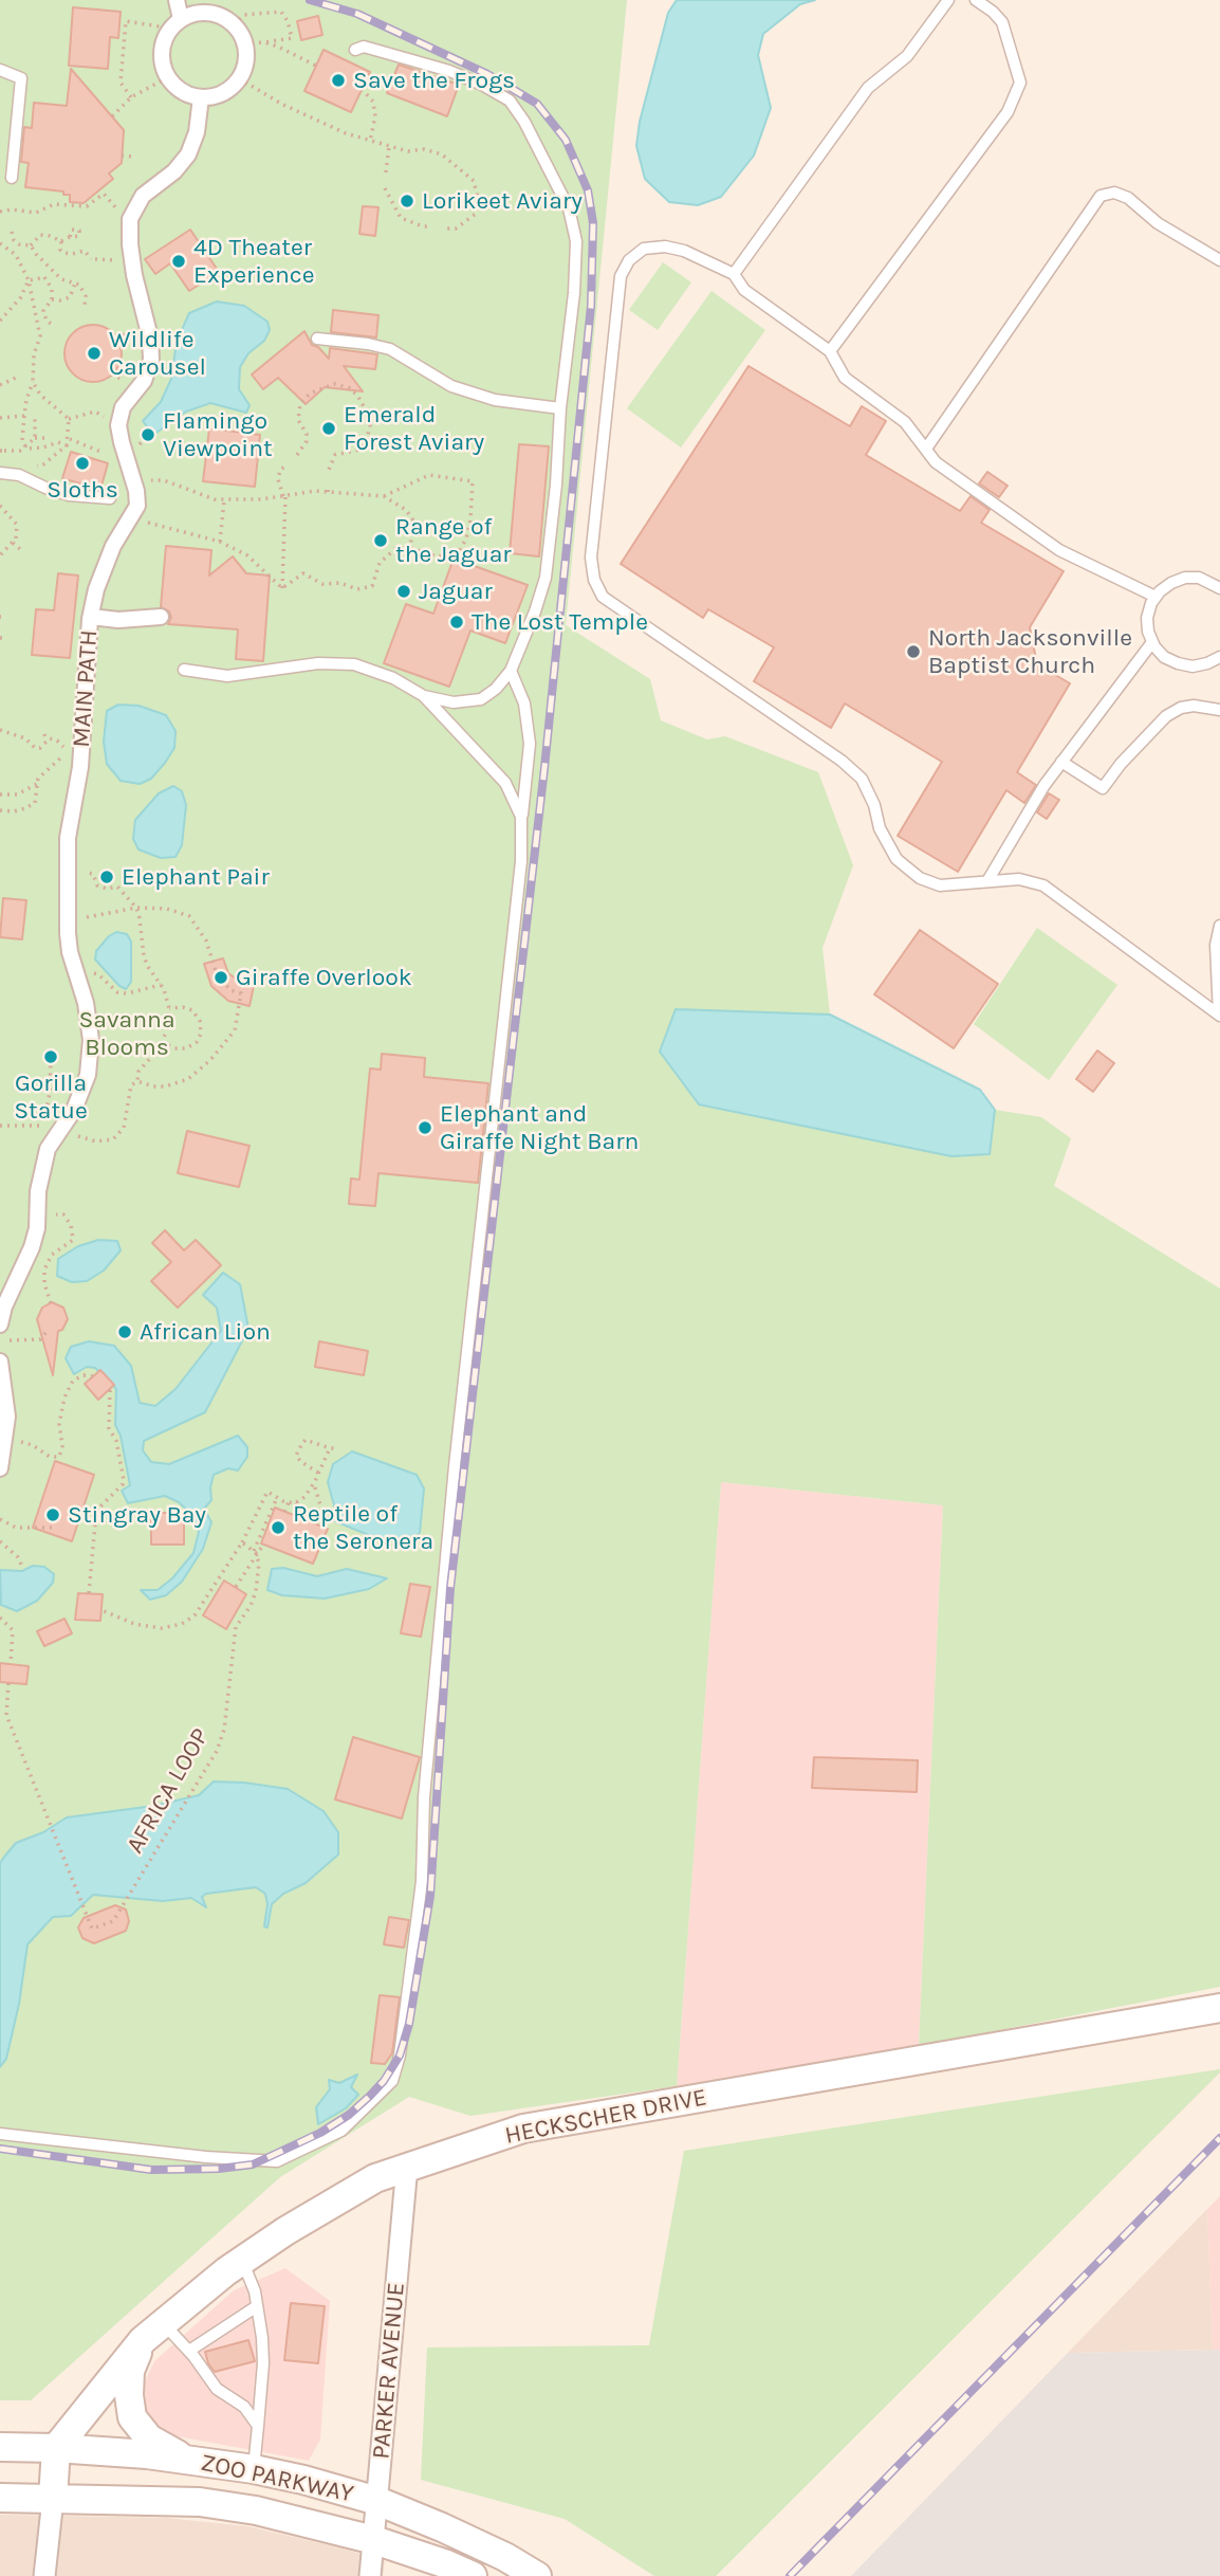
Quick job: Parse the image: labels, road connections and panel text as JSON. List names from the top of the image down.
{
  "streets": {
    "main road": ["HECKSCHER DRIVE", "ZOO PARKWAY"],
    "street": ["MAIN PATH", "PARKER AVENUE"],
    "path": ["AFRICA LOOP"]
  },
  "crossings": [
    ["HECKSCHER DRIVE", "PARKER AVENUE"],
    ["HECKSCHER DRIVE", "ZOO PARKWAY"],
    ["PARKER AVENUE", "ZOO PARKWAY"]
  ],
  "parks": ["Savanna Blooms"],
  "places": [
    "Save the Frogs",
    "Lorikeet Aviary",
    "4D Theater Experience",
    "Wildlife Carousel",
    "Emerald Forest Aviary",
    "Flamingo Viewpoint",
    "Sloths",
    "Range of the Jaguar",
    "Jaguar",
    "The Lost Temple",
    "North Jacksonville Baptist Church",
    "Elephant Pair",
    "Giraffe Overlook",
    "Gorilla Statue",
    "Elephant and Giraffe Night Barn",
    "African Lion",
    "Stingray Bay",
    "Reptile of the Seronera"
  ]
}
